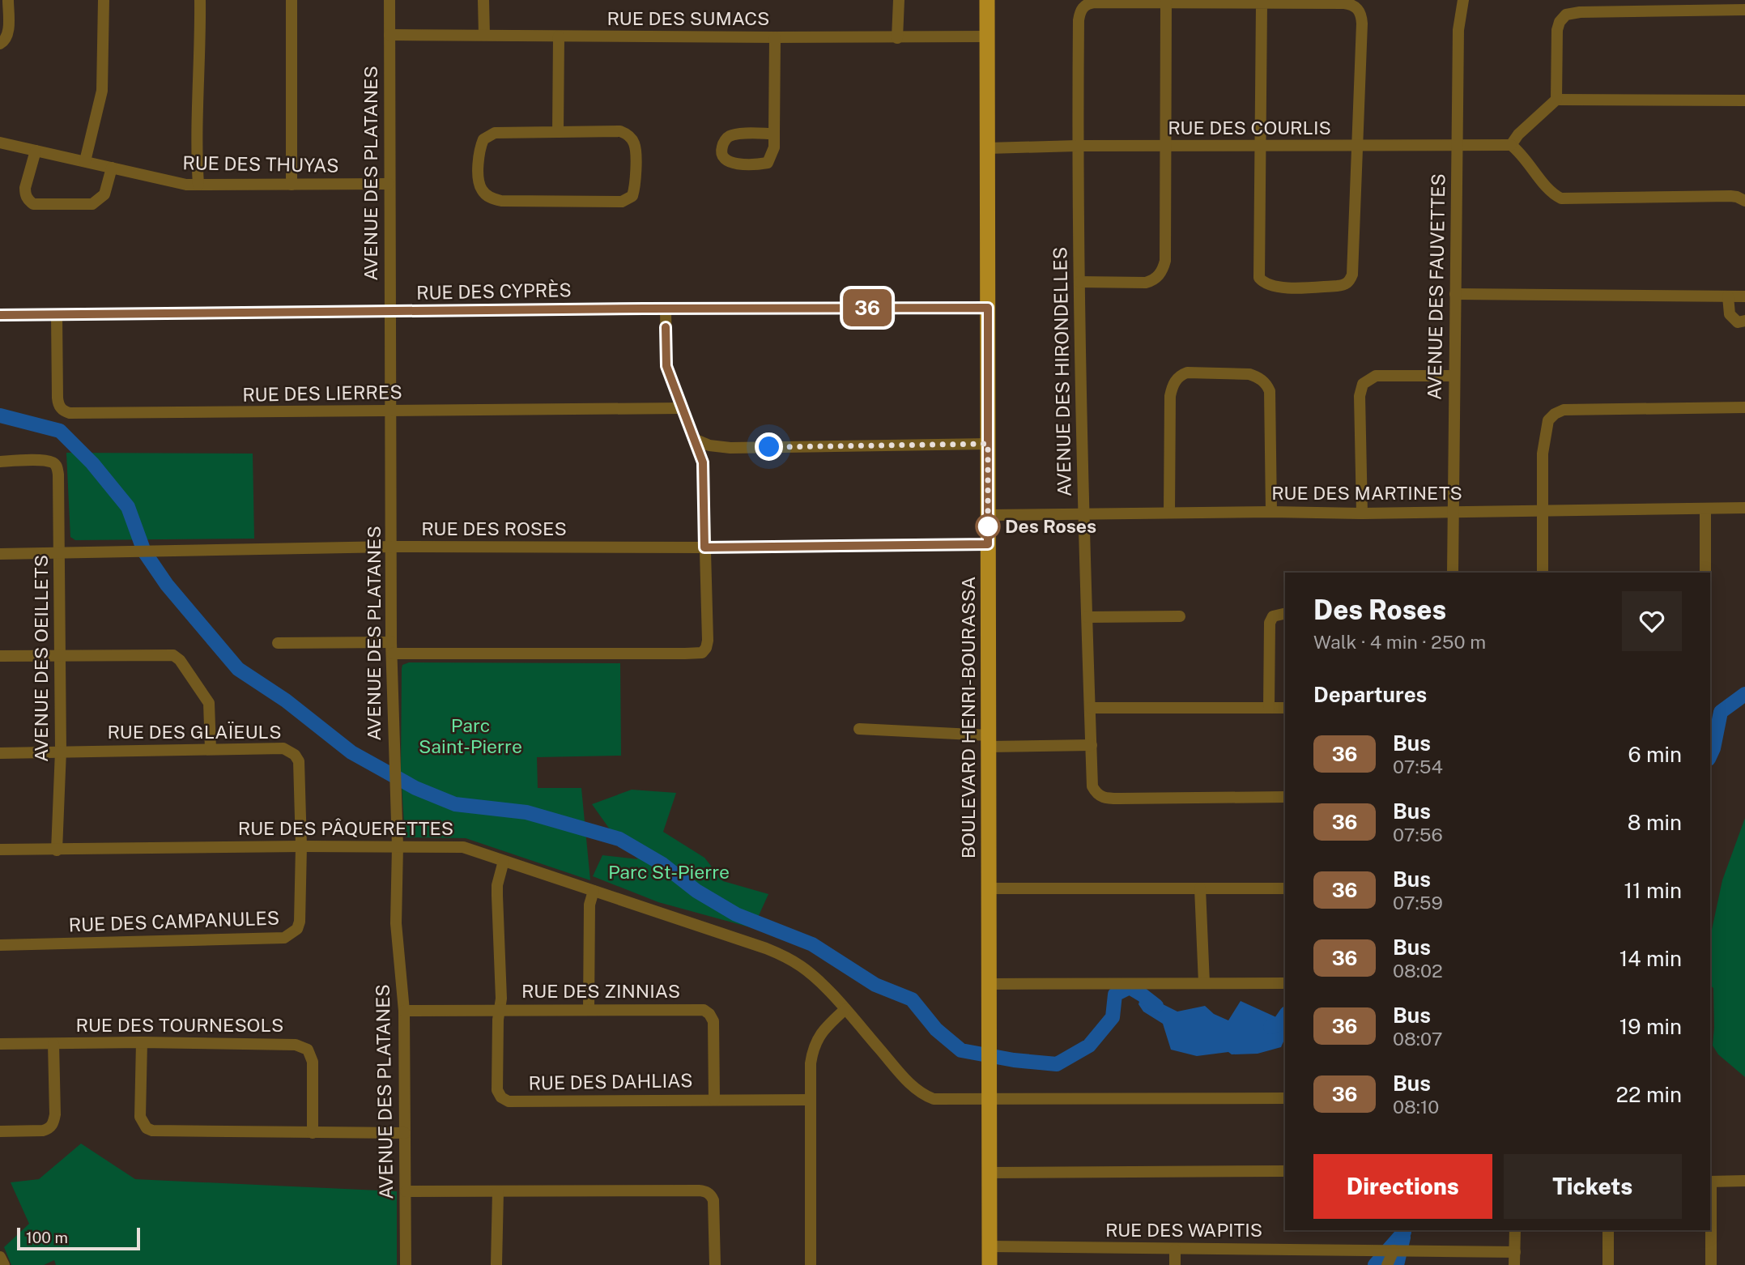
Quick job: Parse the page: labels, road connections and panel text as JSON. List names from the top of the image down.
{
  "streets": {
    "main road": ["BOULEVARD HENRI-BOURASSA"],
    "street": [
      "RUE DES SUMACS",
      "RUE DES COURLIS",
      "RUE DES THUYAS",
      "AVENUE DES PLATANES",
      "AVENUE DES FAUVETTES",
      "RUE DES CYPRÈS",
      "AVENUE DES HIRONDELLES",
      "RUE DES LIERRES",
      "RUE DES MARTINETS",
      "RUE DES ROSES",
      "AVENUE DES OEILLETS",
      "RUE DES GLAÏEULS",
      "RUE DES PÂQUERETTES",
      "RUE DES CAMPANULES",
      "RUE DES ZINNIAS",
      "RUE DES TOURNESOLS",
      "RUE DES DAHLIAS",
      "RUE DES WAPITIS"
    ]
  },
  "crossings": [
    ["RUE DES SUMACS", "AVENUE DES PLATANES"],
    ["RUE DES SUMACS", "BOULEVARD HENRI-BOURASSA"],
    ["RUE DES COURLIS", "AVENUE DES FAUVETTES"],
    ["RUE DES COURLIS", "AVENUE DES HIRONDELLES"],
    ["RUE DES COURLIS", "BOULEVARD HENRI-BOURASSA"],
    ["RUE DES THUYAS", "AVENUE DES PLATANES"],
    ["AVENUE DES PLATANES", "RUE DES CYPRÈS"],
    ["AVENUE DES PLATANES", "RUE DES LIERRES"],
    ["AVENUE DES PLATANES", "RUE DES ROSES"],
    ["AVENUE DES PLATANES", "RUE DES PÂQUERETTES"],
    ["AVENUE DES PLATANES", "RUE DES ZINNIAS"],
    ["AVENUE DES FAUVETTES", "RUE DES MARTINETS"],
    ["RUE DES CYPRÈS", "RUE DES LIERRES"],
    ["RUE DES CYPRÈS", "BOULEVARD HENRI-BOURASSA"],
    ["AVENUE DES HIRONDELLES", "RUE DES MARTINETS"],
    ["RUE DES MARTINETS", "BOULEVARD HENRI-BOURASSA"],
    ["RUE DES ROSES", "AVENUE DES OEILLETS"],
    ["RUE DES ROSES", "BOULEVARD HENRI-BOURASSA"],
    ["AVENUE DES OEILLETS", "RUE DES GLAÏEULS"],
    ["AVENUE DES OEILLETS", "RUE DES PÂQUERETTES"],
    ["BOULEVARD HENRI-BOURASSA", "RUE DES PÂQUERETTES"],
    ["BOULEVARD HENRI-BOURASSA", "RUE DES WAPITIS"],
    ["RUE DES GLAÏEULS", "RUE DES PÂQUERETTES"],
    ["RUE DES GLAÏEULS", "RUE DES CAMPANULES"],
    ["RUE DES PÂQUERETTES", "RUE DES CAMPANULES"],
    ["RUE DES ZINNIAS", "RUE DES DAHLIAS"]
  ],
  "parks": ["Parc Saint-Pierre", "Parc St-Pierre"],
  "places": ["Des Roses"],
  "lines": ["bus line 36"],
  "scale_bar": "100 m",
  "page": {
    "on_map": "36",
    "heading": [
      ["Des Roses", "Walk · 4 min · 250 m"],
      "Departures"
    ],
    "list": [
      {
        "mark": "36",
        "name": "Bus",
        "note": "07:54",
        "value": "6 min"
      },
      {
        "mark": "36",
        "name": "Bus",
        "note": "07:56",
        "value": "8 min"
      },
      {
        "mark": "36",
        "name": "Bus",
        "note": "07:59",
        "value": "11 min"
      },
      {
        "mark": "36",
        "name": "Bus",
        "note": "08:02",
        "value": "14 min"
      },
      {
        "mark": "36",
        "name": "Bus",
        "note": "08:07",
        "value": "19 min"
      },
      {
        "mark": "36",
        "name": "Bus",
        "note": "08:10",
        "value": "22 min"
      }
    ],
    "buttons": ["Directions", "Tickets"],
    "scale": "100 m"
  }
}
